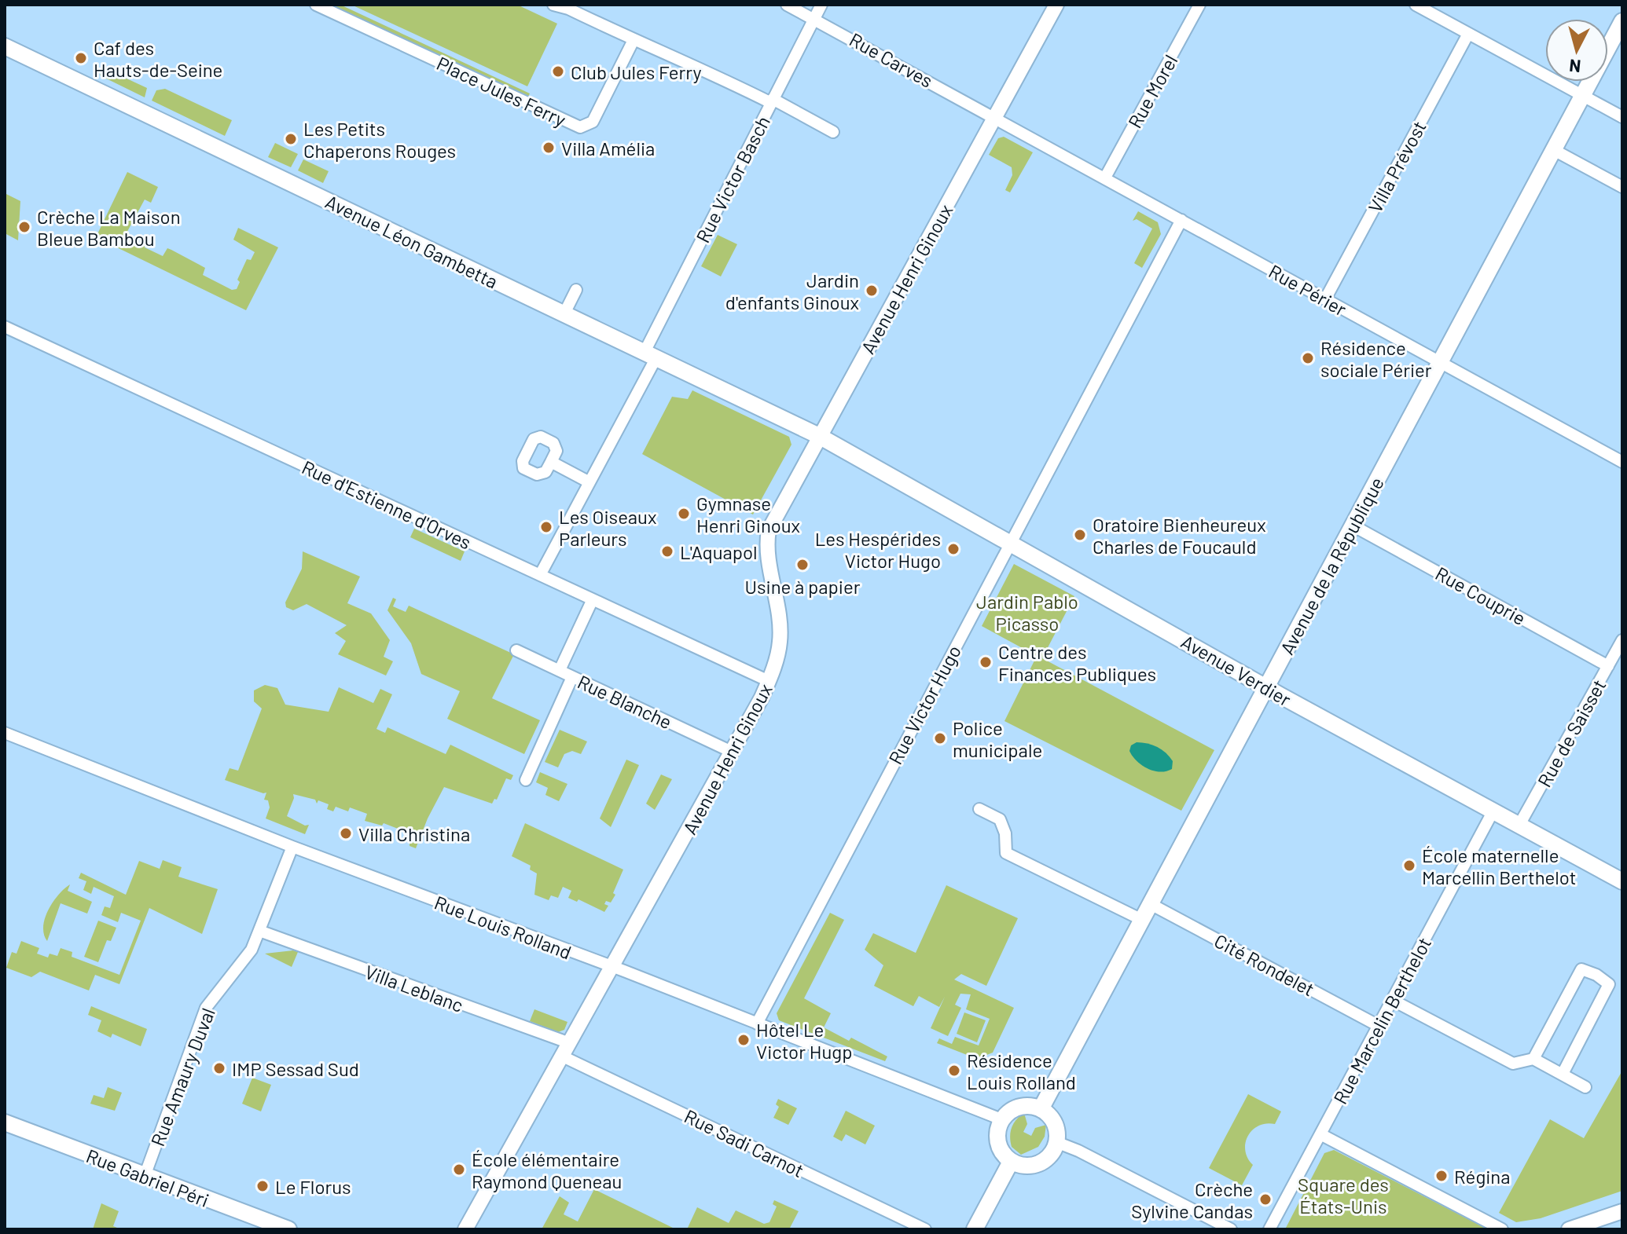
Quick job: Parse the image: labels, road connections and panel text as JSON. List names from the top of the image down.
{
  "streets": {
    "main road": [
      "Avenue Léon Gambetta",
      "Avenue de la République",
      "Avenue Verdier",
      "Rue Gabriel Péri"
    ],
    "street": [
      "Rue Carves",
      "Place Jules Ferry",
      "Rue Morel",
      "Villa Prévost",
      "Rue Victor Basch",
      "Avenue Henri Ginoux",
      "Rue Périer",
      "Rue d'Estienne d'Orves",
      "Rue Couprie",
      "Rue Blanche",
      "Rue Victor Hugo",
      "Rue de Saisset",
      "Rue Louis Rolland",
      "Cité Rondelet",
      "Villa Leblanc",
      "Rue Marcelin Berthelot",
      "Rue Amaury Duval",
      "Rue Sadi Carnot"
    ]
  },
  "crossings": [
    ["Rue Carves", "Rue Victor Basch"],
    ["Rue Carves", "Avenue Henri Ginoux"],
    ["Rue Carves", "Rue Périer"],
    ["Rue Morel", "Rue Périer"],
    ["Villa Prévost", "Rue Périer"],
    ["Rue Victor Basch", "Avenue Léon Gambetta"],
    ["Rue Victor Basch", "Rue d'Estienne d'Orves"],
    ["Avenue Léon Gambetta", "Avenue Henri Ginoux"],
    ["Avenue Léon Gambetta", "Avenue Verdier"],
    ["Avenue Henri Ginoux", "Rue Périer"],
    ["Avenue Henri Ginoux", "Rue d'Estienne d'Orves"],
    ["Avenue Henri Ginoux", "Avenue Verdier"],
    ["Avenue Henri Ginoux", "Rue Blanche"],
    ["Avenue Henri Ginoux", "Rue Louis Rolland"],
    ["Avenue Henri Ginoux", "Villa Leblanc"],
    ["Avenue Henri Ginoux", "Rue Sadi Carnot"],
    ["Rue Périer", "Avenue de la République"],
    ["Rue Périer", "Rue Victor Hugo"],
    ["Avenue de la République", "Rue Couprie"],
    ["Avenue de la République", "Avenue Verdier"],
    ["Avenue de la République", "Rue Louis Rolland"],
    ["Avenue de la République", "Cité Rondelet"],
    ["Rue Couprie", "Rue de Saisset"],
    ["Avenue Verdier", "Rue Victor Hugo"],
    ["Avenue Verdier", "Rue de Saisset"],
    ["Avenue Verdier", "Rue Marcelin Berthelot"],
    ["Rue Victor Hugo", "Rue Louis Rolland"],
    ["Rue Louis Rolland", "Rue Amaury Duval"],
    ["Cité Rondelet", "Rue Marcelin Berthelot"],
    ["Villa Leblanc", "Rue Amaury Duval"],
    ["Villa Leblanc", "Rue Sadi Carnot"],
    ["Rue Amaury Duval", "Rue Gabriel Péri"]
  ],
  "parks": ["Jardin Pablo Picasso", "Square des États-Unis"],
  "places": [
    "Caf des Hauts-de-Seine",
    "Club Jules Ferry",
    "Les Petits Chaperons Rouges",
    "Villa Amélia",
    "Crèche La Maison Bleue Bambou",
    "Jardin d'enfants Ginoux",
    "Résidence sociale Périer",
    "Gymnase Henri Ginoux",
    "Les Oiseaux Parleurs",
    "Oratoire Bienheureux Charles de Foucauld",
    "Les Hespérides Victor Hugo",
    "L'Aquapol",
    "Usine à papier",
    "Centre des Finances Publiques",
    "Police municipale",
    "Villa Christina",
    "École maternelle Marcellin Berthelot",
    "Hôtel Le Victor Hugp",
    "IMP Sessad Sud",
    "Résidence Louis Rolland",
    "École élémentaire Raymond Queneau",
    "Régina",
    "Le Florus",
    "Crèche Sylvine Candas"
  ],
  "north": "bottom"
}
